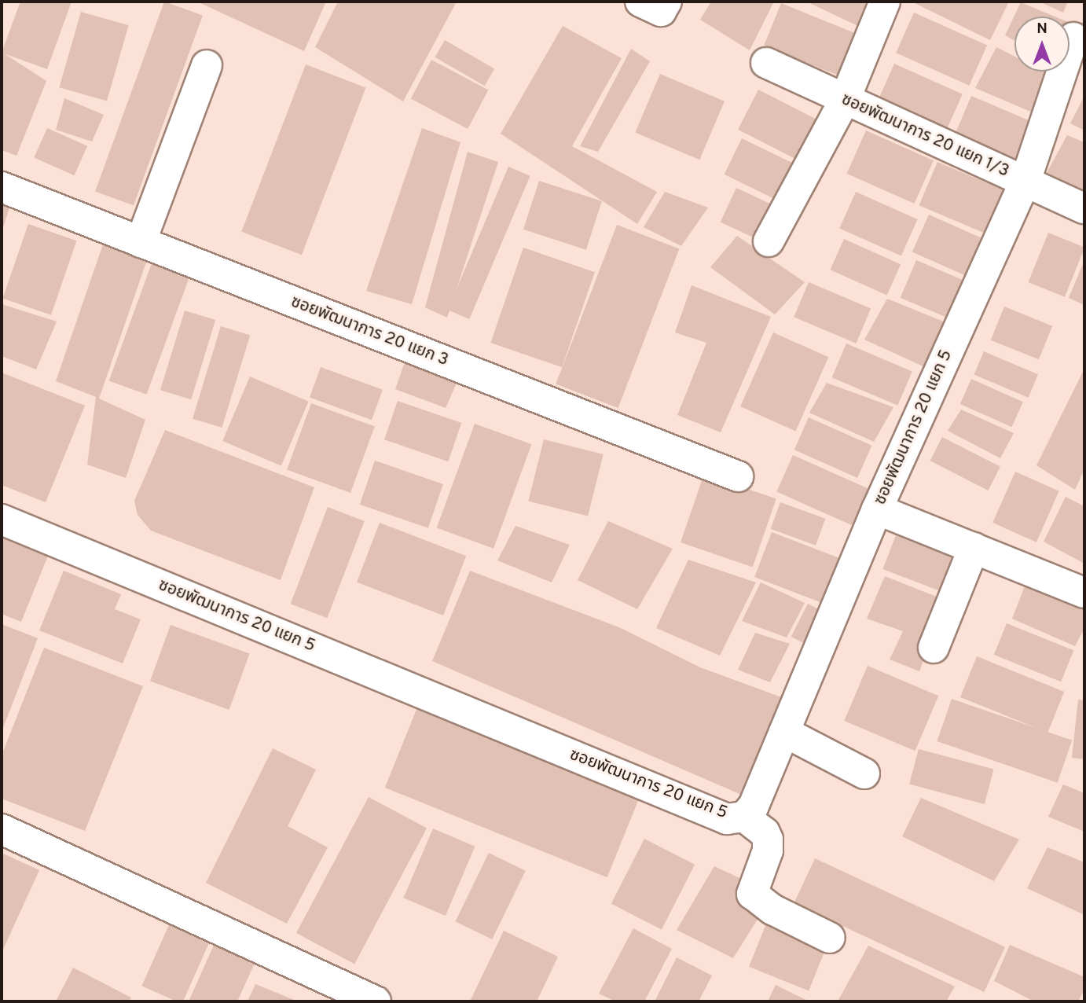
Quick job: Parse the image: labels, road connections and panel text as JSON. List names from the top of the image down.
{
  "streets": {
    "street": ["ซอยพัฒนาการ 20 แยก 1/3", "ซอยพัฒนาการ 20 แยก 3", "ซอยพัฒนาการ 20 แยก 5"]
  },
  "crossings": [
    ["ซอยพัฒนาการ 20 แยก 1/3", "ซอยพัฒนาการ 20 แยก 5"]
  ],
  "north": "top"
}
